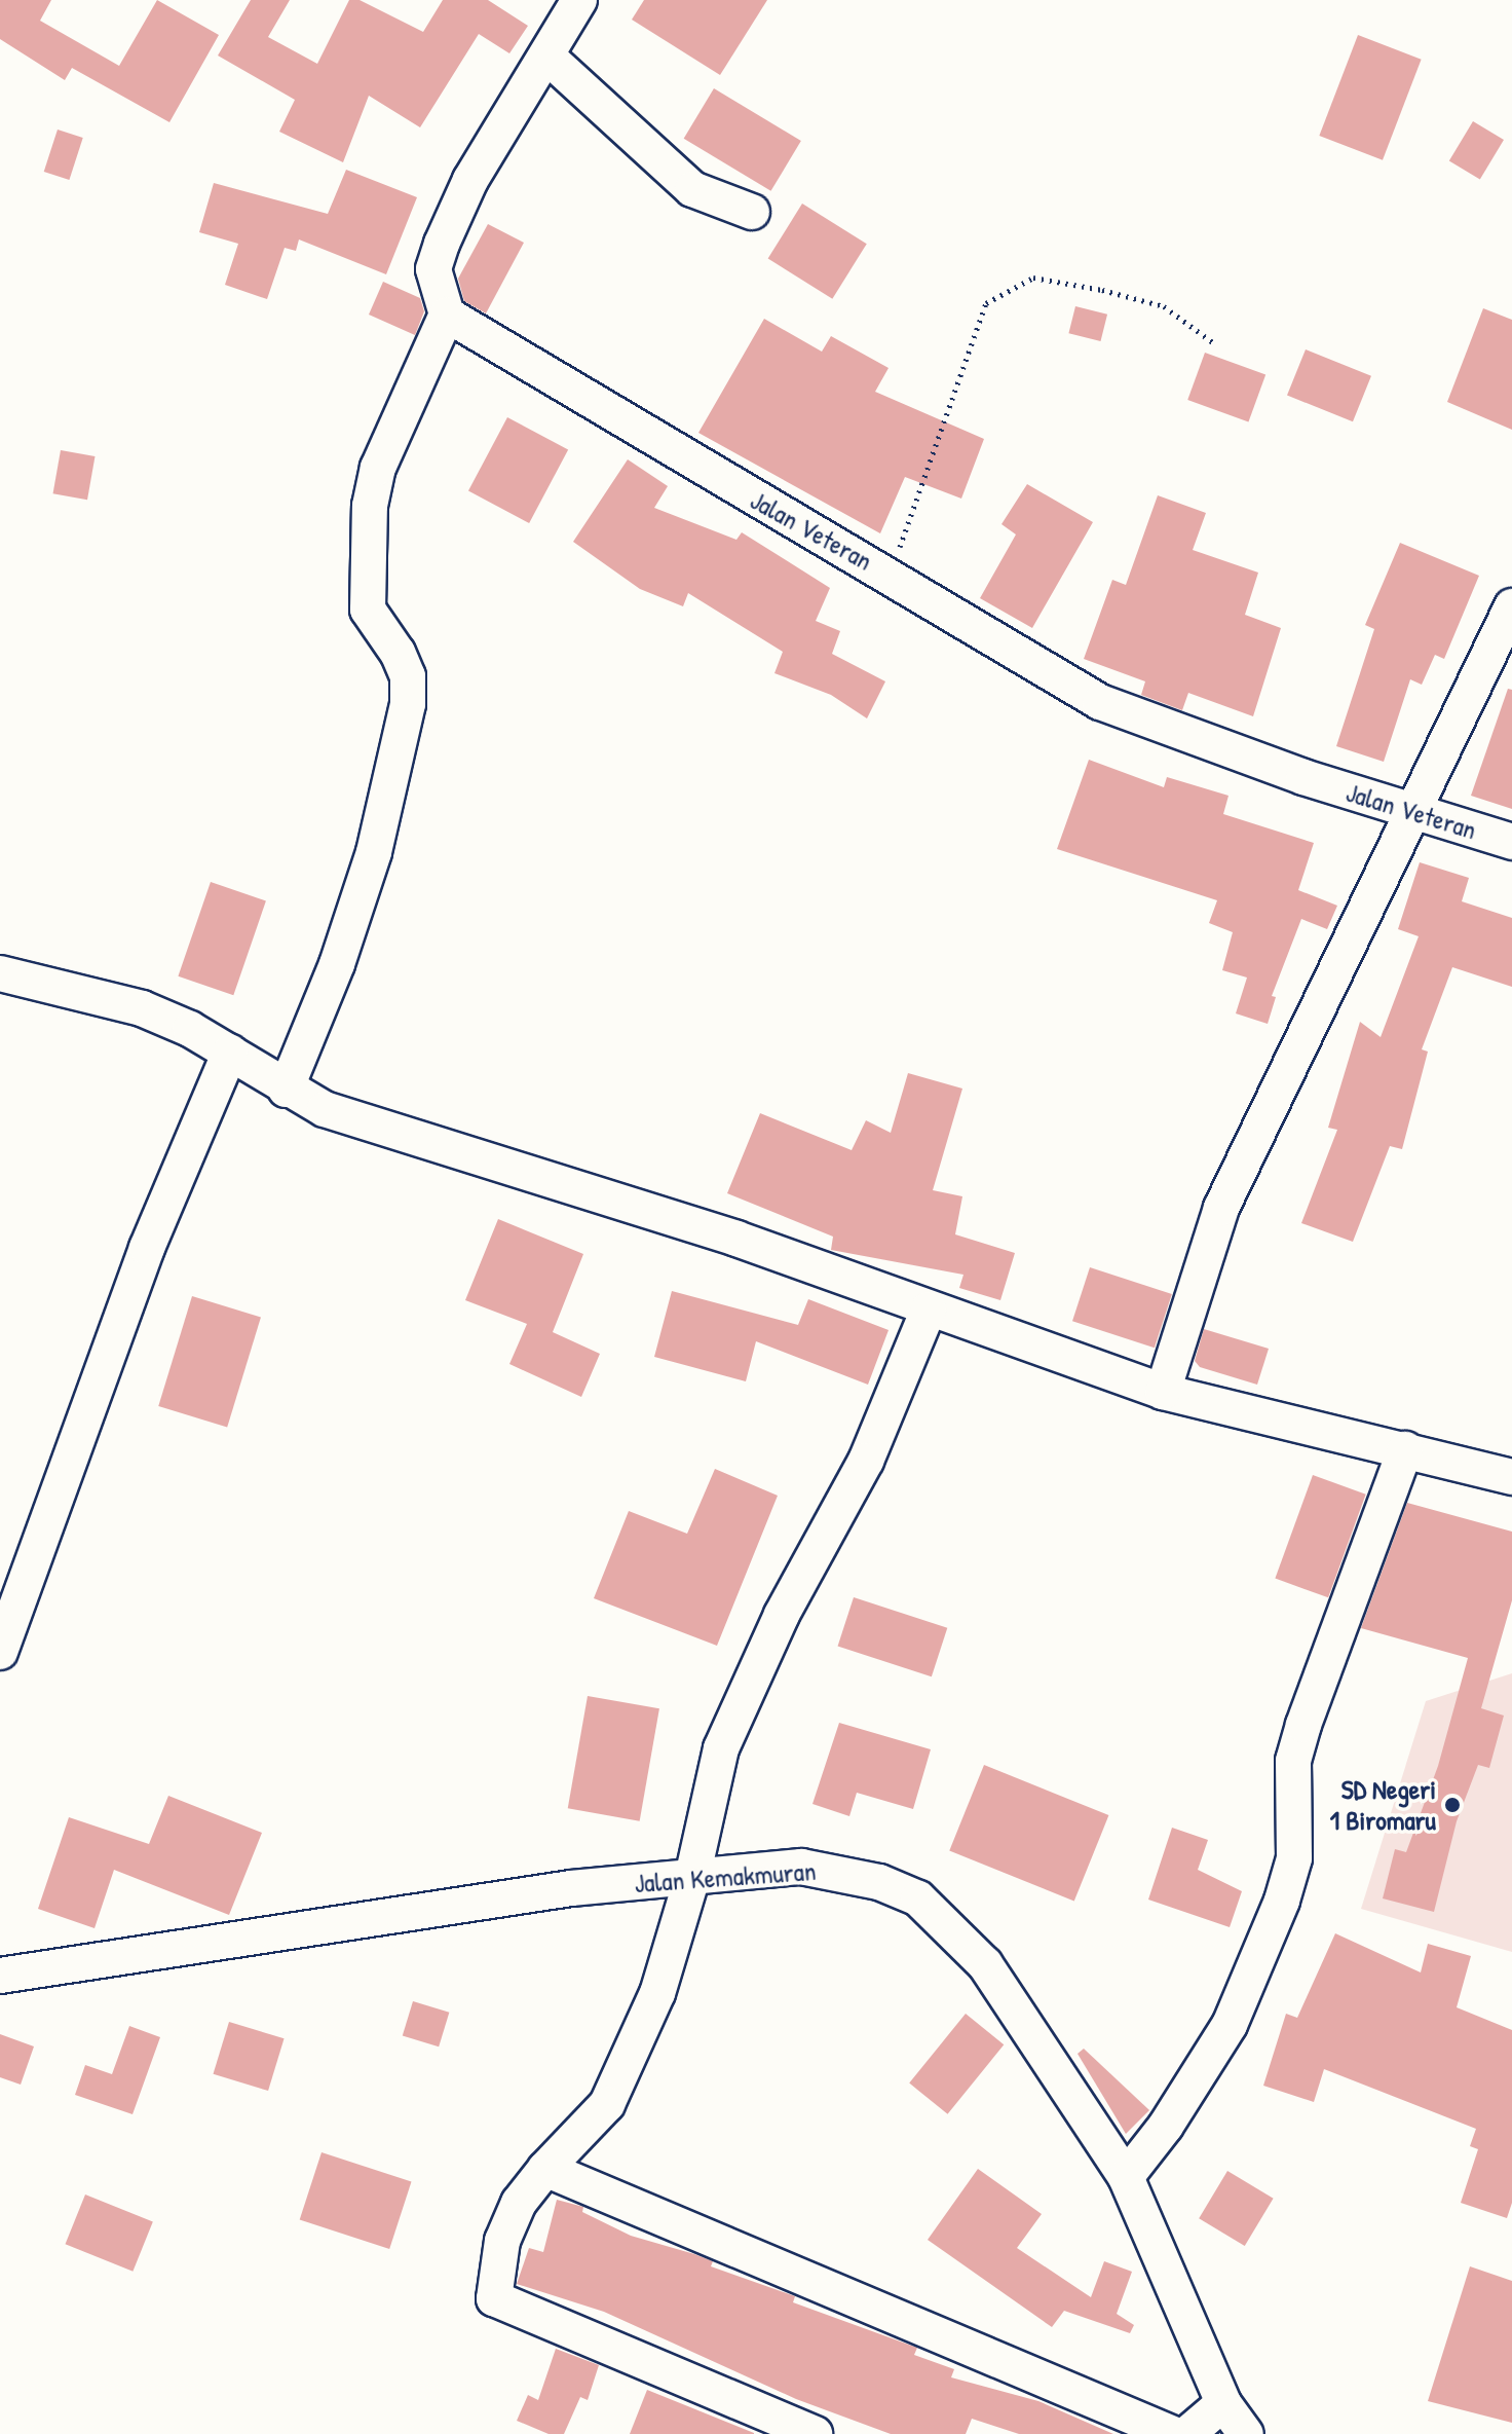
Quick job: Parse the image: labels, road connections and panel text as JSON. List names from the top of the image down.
{
  "streets": {
    "street": ["Jalan Veteran", "Jalan Kemakmuran"]
  },
  "places": ["SD Negeri 1 Biromaru"]
}
